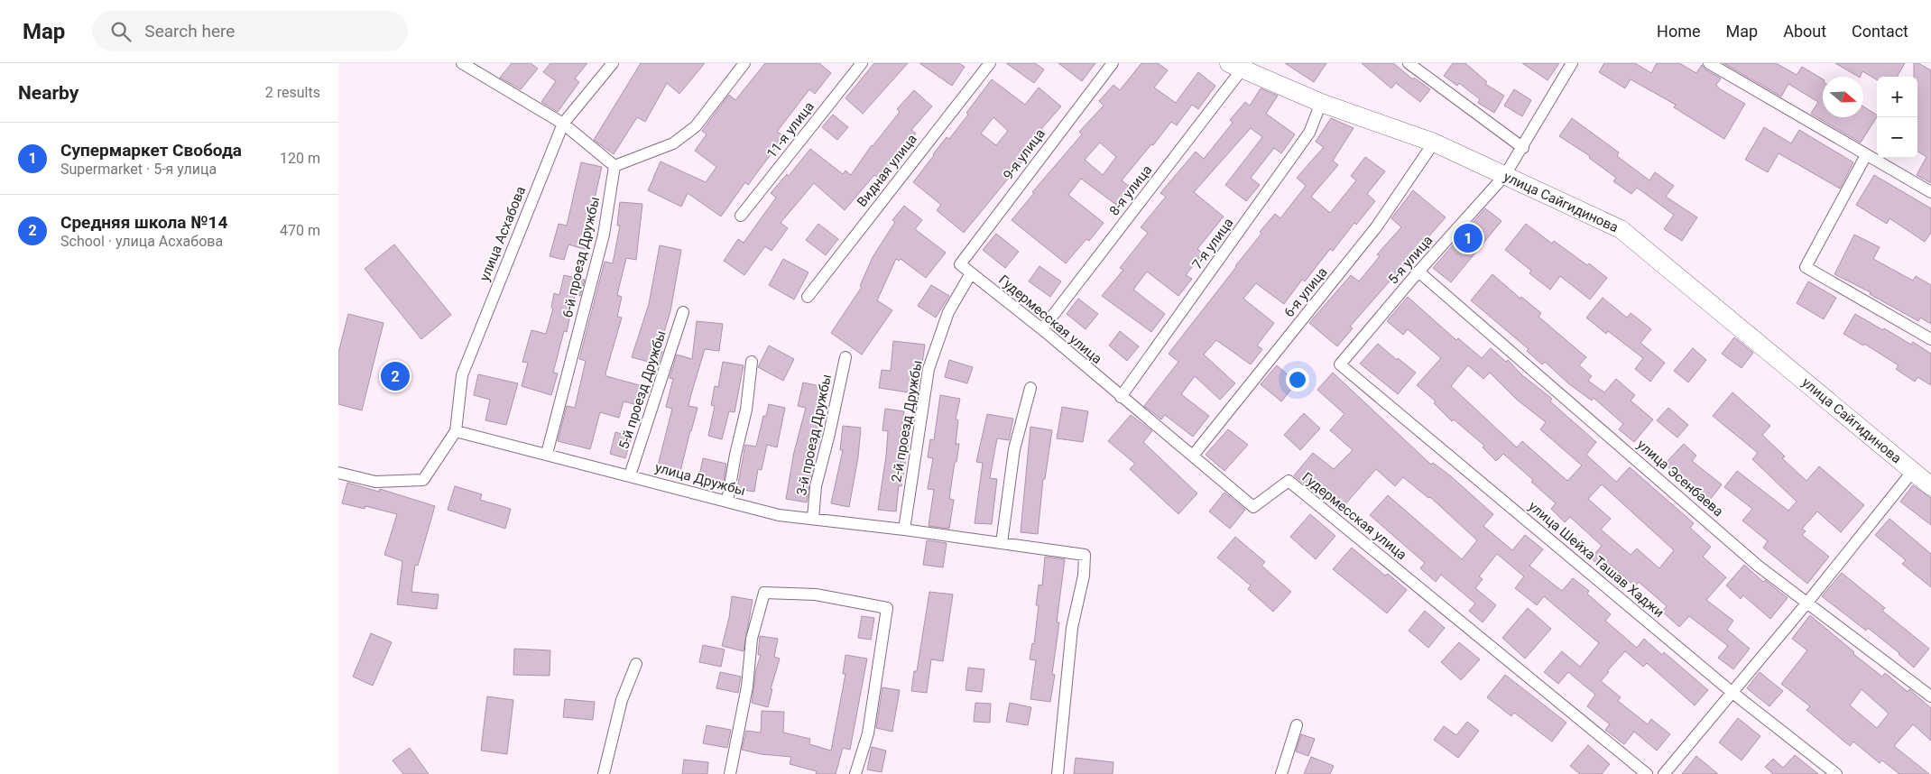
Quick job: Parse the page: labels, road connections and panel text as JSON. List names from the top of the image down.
{
  "streets": {
    "main road": ["улица Сайгидинова"],
    "street": [
      "11-я улица",
      "9-я улица",
      "Видная улица",
      "8-я улица",
      "улица Асхабова",
      "7-я улица",
      "6-й проезд Дружбы",
      "5-я улица",
      "6-я улица",
      "Гудермесская улица",
      "5-й проезд Дружбы",
      "2-й проезд Дружбы",
      "3-й проезд Дружбы",
      "улица Эсенбаева",
      "улица Дружбы",
      "улица Шейха Ташав Хаджи"
    ]
  },
  "crossings": [
    ["9-я улица", "Гудермесская улица"],
    ["8-я улица", "улица Сайгидинова"],
    ["8-я улица", "Гудермесская улица"],
    ["улица Сайгидинова", "7-я улица"],
    ["улица Сайгидинова", "5-я улица"],
    ["улица Сайгидинова", "6-я улица"],
    ["улица Асхабова", "улица Дружбы"],
    ["7-я улица", "Гудермесская улица"],
    ["6-й проезд Дружбы", "улица Дружбы"],
    ["5-я улица", "улица Эсенбаева"],
    ["5-я улица", "улица Шейха Ташав Хаджи"],
    ["6-я улица", "Гудермесская улица"],
    ["Гудермесская улица", "2-й проезд Дружбы"],
    ["5-й проезд Дружбы", "улица Дружбы"],
    ["2-й проезд Дружбы", "улица Дружбы"],
    ["3-й проезд Дружбы", "улица Дружбы"]
  ],
  "north": "right",
  "page": {
    "header": "Map",
    "search": "Search here",
    "nav": [
      "Home",
      "Map",
      "About",
      "Contact"
    ],
    "heading": ["Nearby", "2 results"],
    "map_buttons": ["+", "−"],
    "list": [
      {
        "mark": "1",
        "name": "Супермаркет Свобода",
        "note": "Supermarket · 5-я улица",
        "value": "120 m"
      },
      {
        "mark": "2",
        "name": "Средняя школа №14",
        "note": "School · улица Асхабова",
        "value": "470 m"
      }
    ],
    "pins": ["1", "2"]
  }
}
